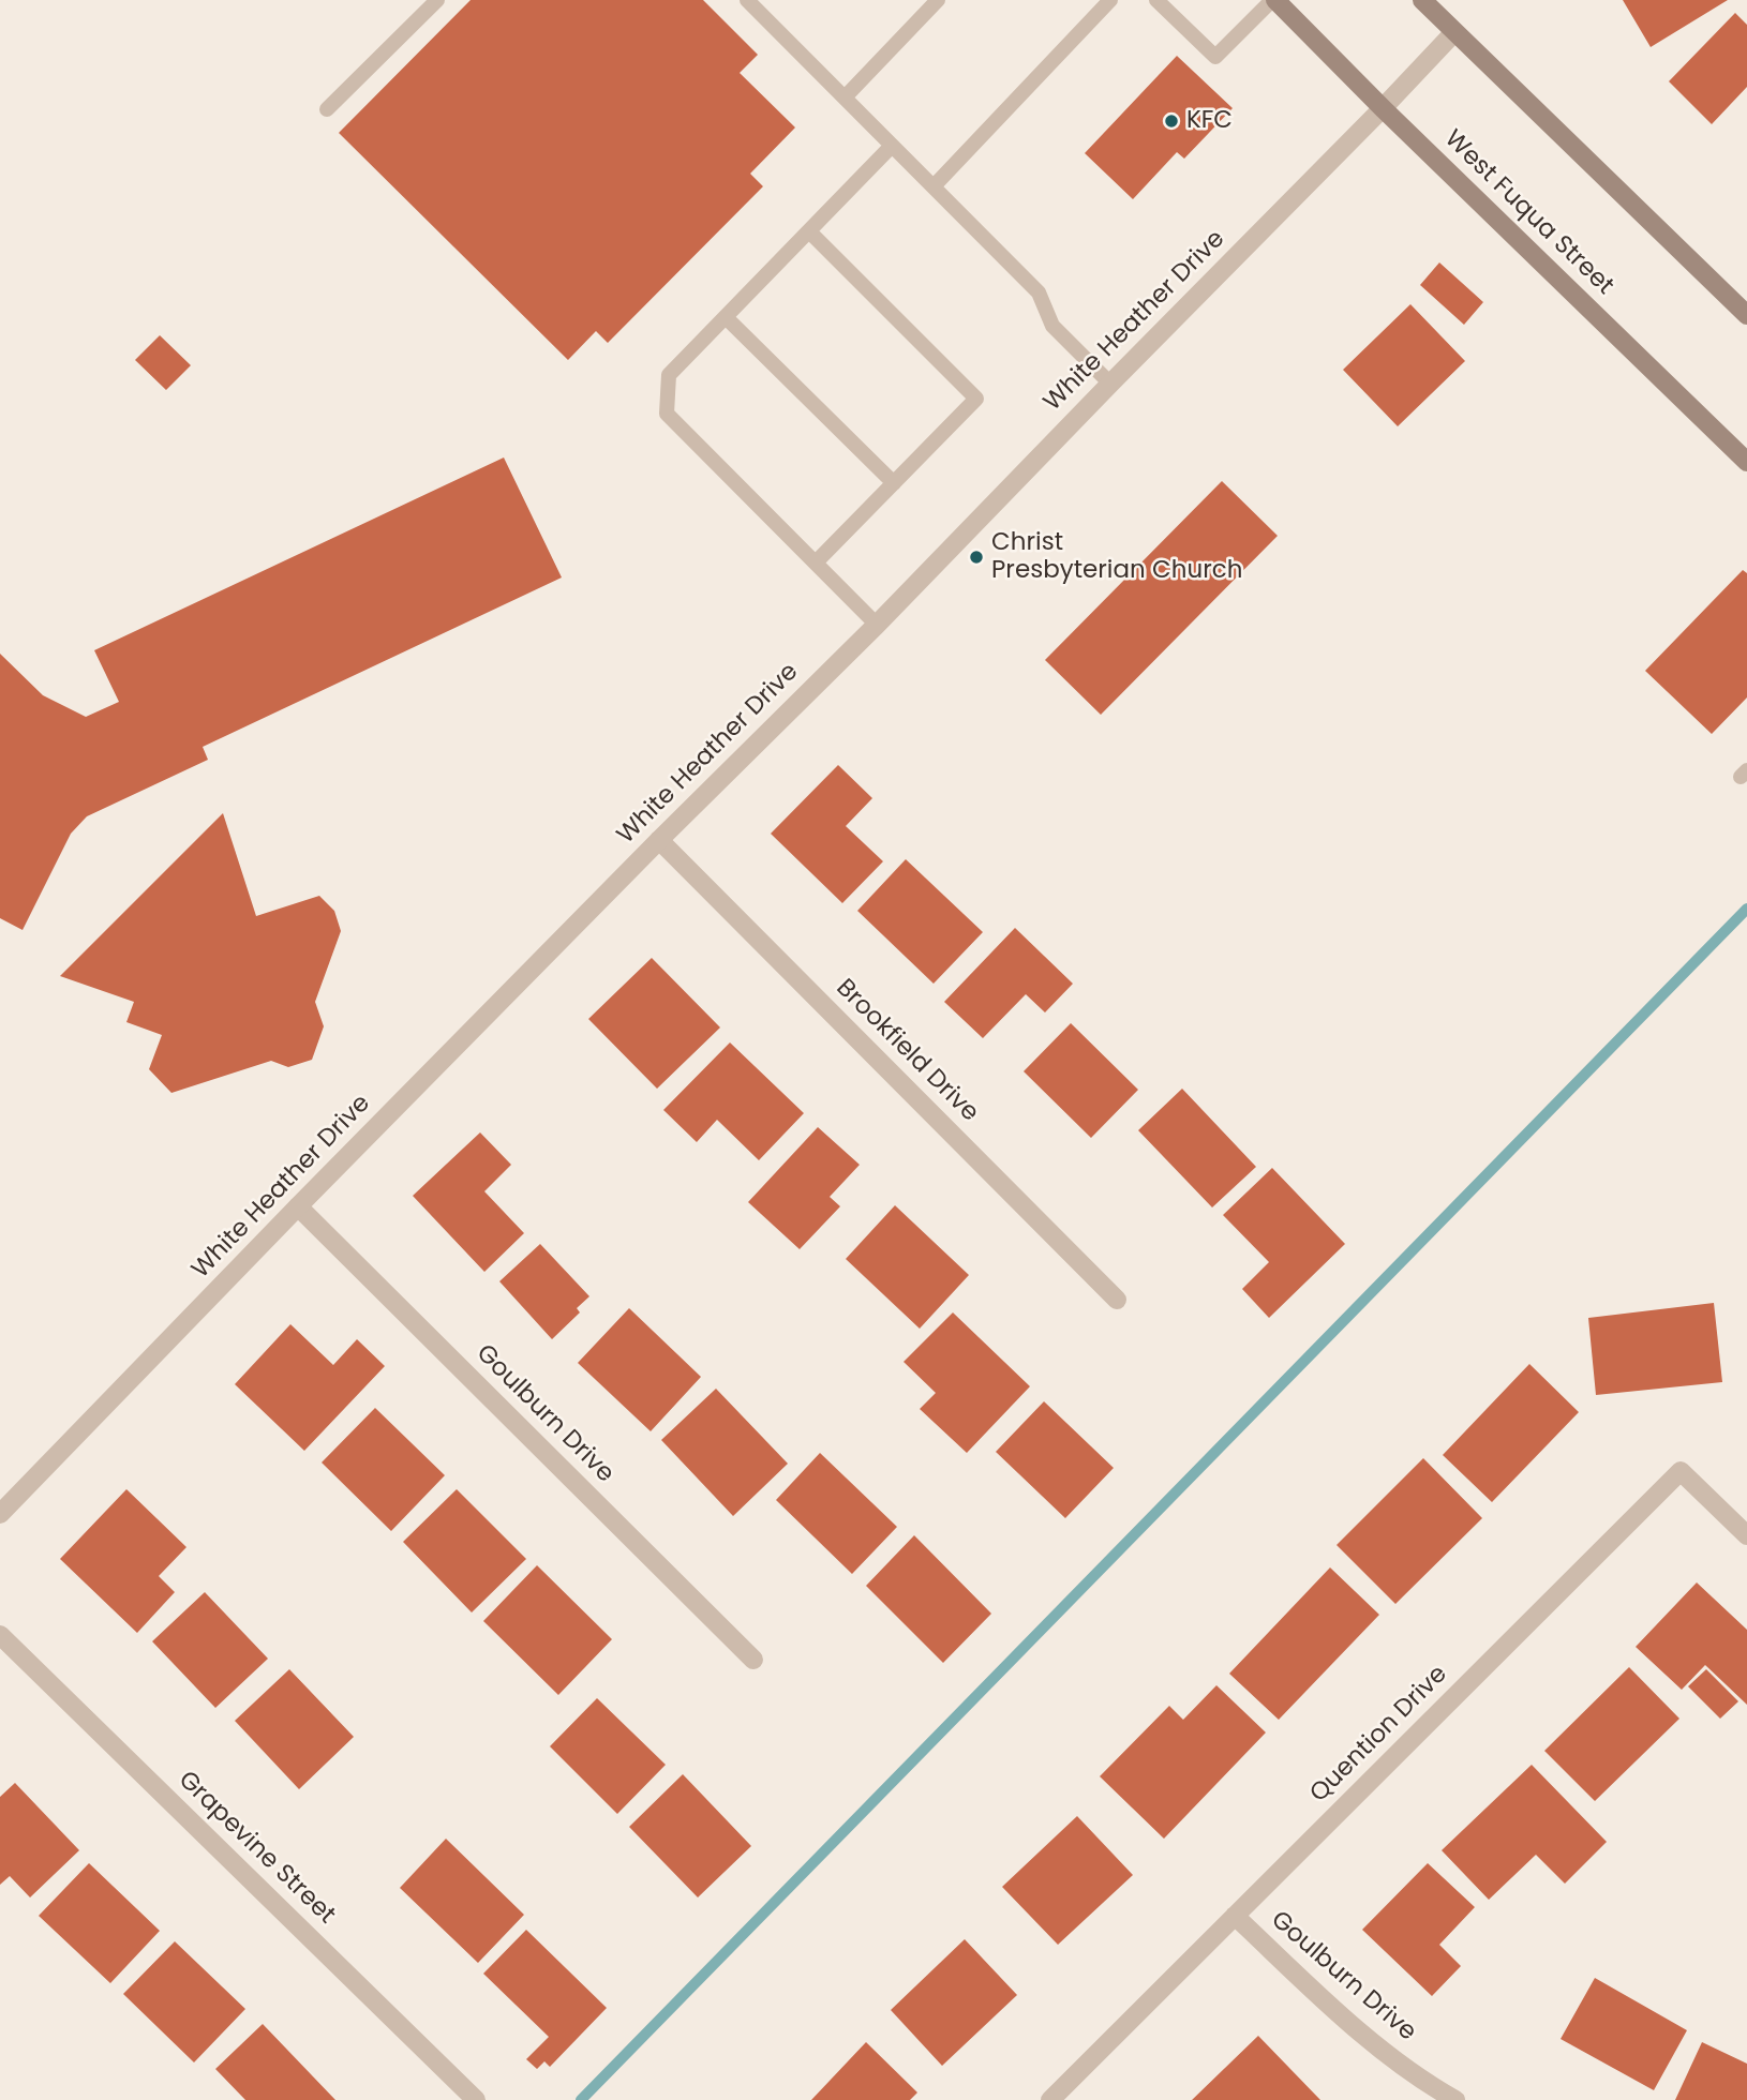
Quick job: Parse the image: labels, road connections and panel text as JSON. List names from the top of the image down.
{
  "streets": {
    "main road": ["West Fuqua Street"],
    "street": [
      "White Heather Drive",
      "Brookfield Drive",
      "Goulburn Drive",
      "Quention Drive",
      "Grapevine Street"
    ]
  },
  "crossings": [
    ["West Fuqua Street", "White Heather Drive"],
    ["White Heather Drive", "Brookfield Drive"],
    ["White Heather Drive", "Goulburn Drive"],
    ["Goulburn Drive", "Quention Drive"]
  ],
  "places": ["KFC", "Christ Presbyterian Church"]
}
